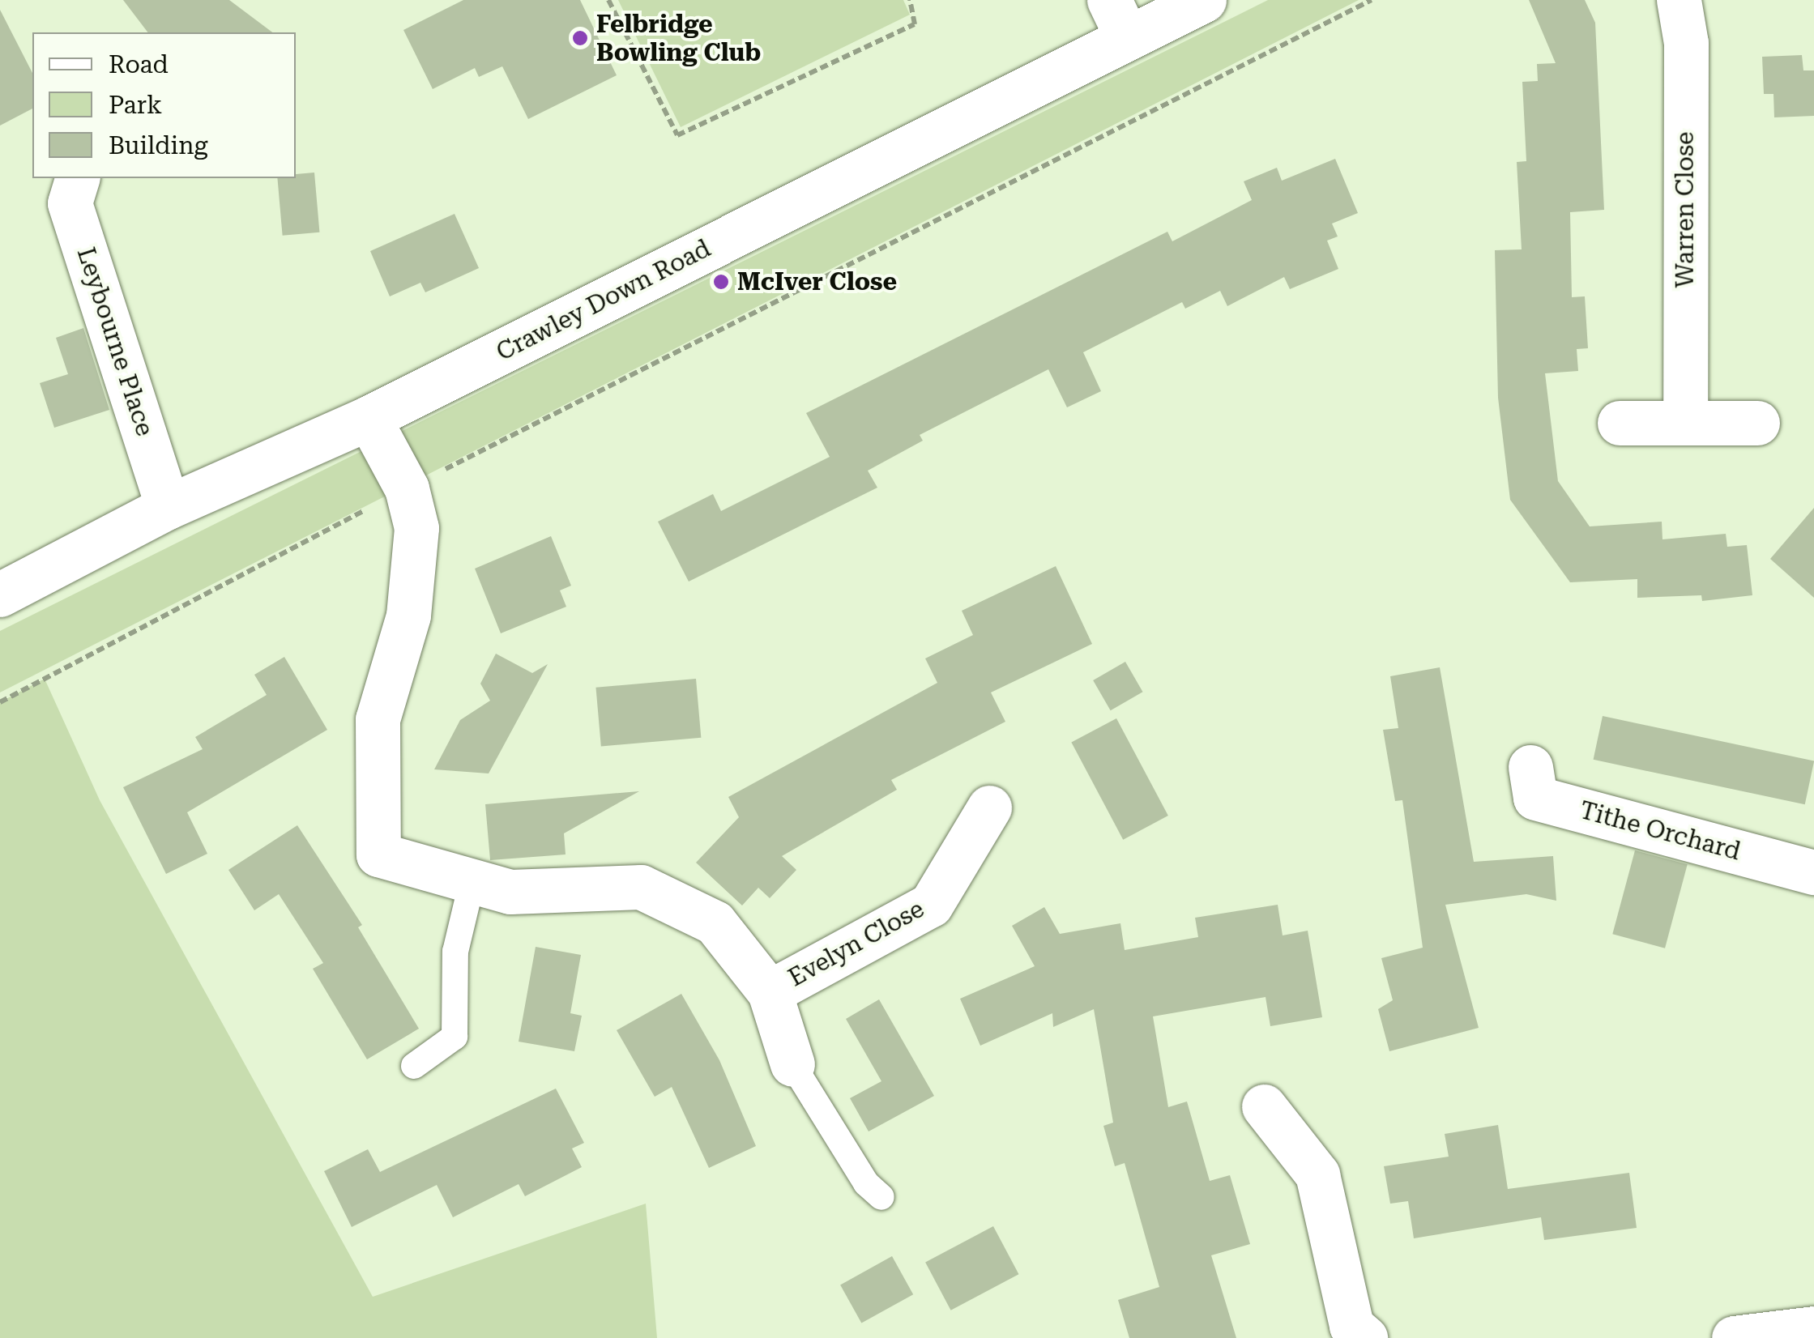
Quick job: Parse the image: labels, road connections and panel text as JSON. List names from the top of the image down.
{
  "streets": {
    "street": [
      "Warren Close",
      "Crawley Down Road",
      "Leybourne Place",
      "Tithe Orchard",
      "Evelyn Close"
    ]
  },
  "crossings": [
    ["Crawley Down Road", "Leybourne Place"]
  ],
  "places": ["Felbridge Bowling Club", "McIver Close"],
  "legend": ["Road", "Park", "Building"]
}
